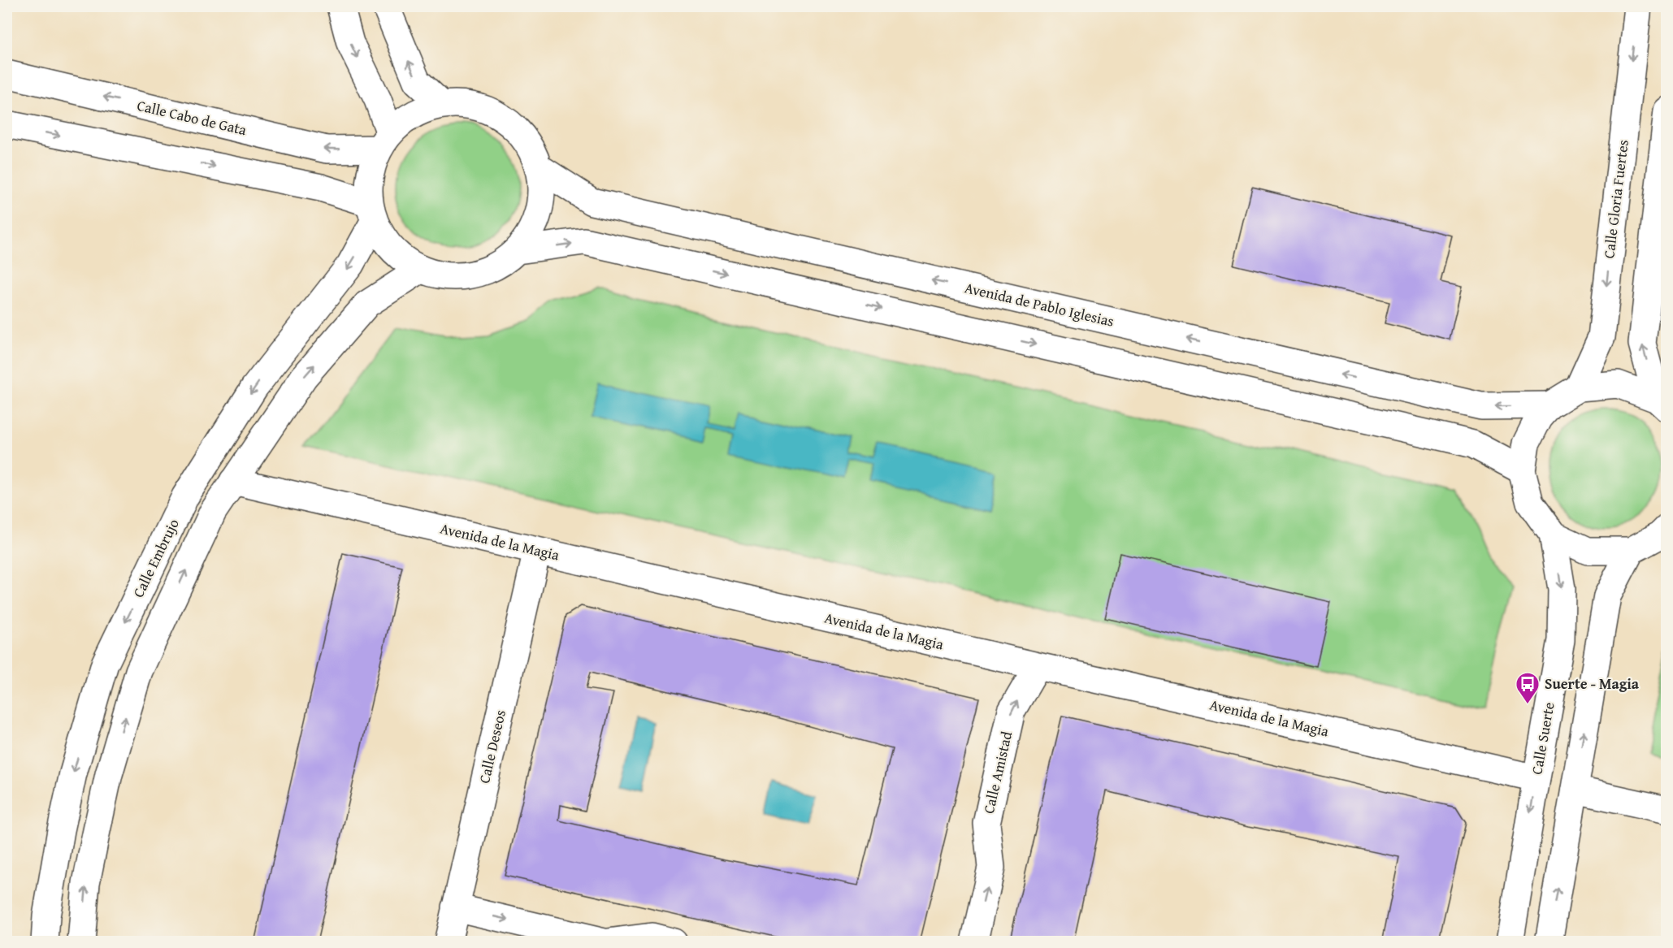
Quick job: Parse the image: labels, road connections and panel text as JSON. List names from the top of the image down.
{
  "streets": {
    "street": [
      "Calle Cabo de Gata",
      "Calle Gloria Fuertes",
      "Avenida de Pablo Iglesias",
      "Avenida de la Magia",
      "Calle Embrujo",
      "Calle Suerte",
      "Calle Deseos",
      "Calle Amistad"
    ]
  },
  "crossings": [
    ["Calle Cabo de Gata", "Avenida de Pablo Iglesias"],
    ["Calle Cabo de Gata", "Calle Embrujo"],
    ["Avenida de Pablo Iglesias", "Calle Embrujo"],
    ["Avenida de la Magia", "Calle Suerte"],
    ["Avenida de la Magia", "Calle Deseos"],
    ["Avenida de la Magia", "Calle Amistad"]
  ],
  "one_way": ["Calle Amistad"],
  "places": {
    "bus stop": ["Suerte - Magia"]
  }
}
